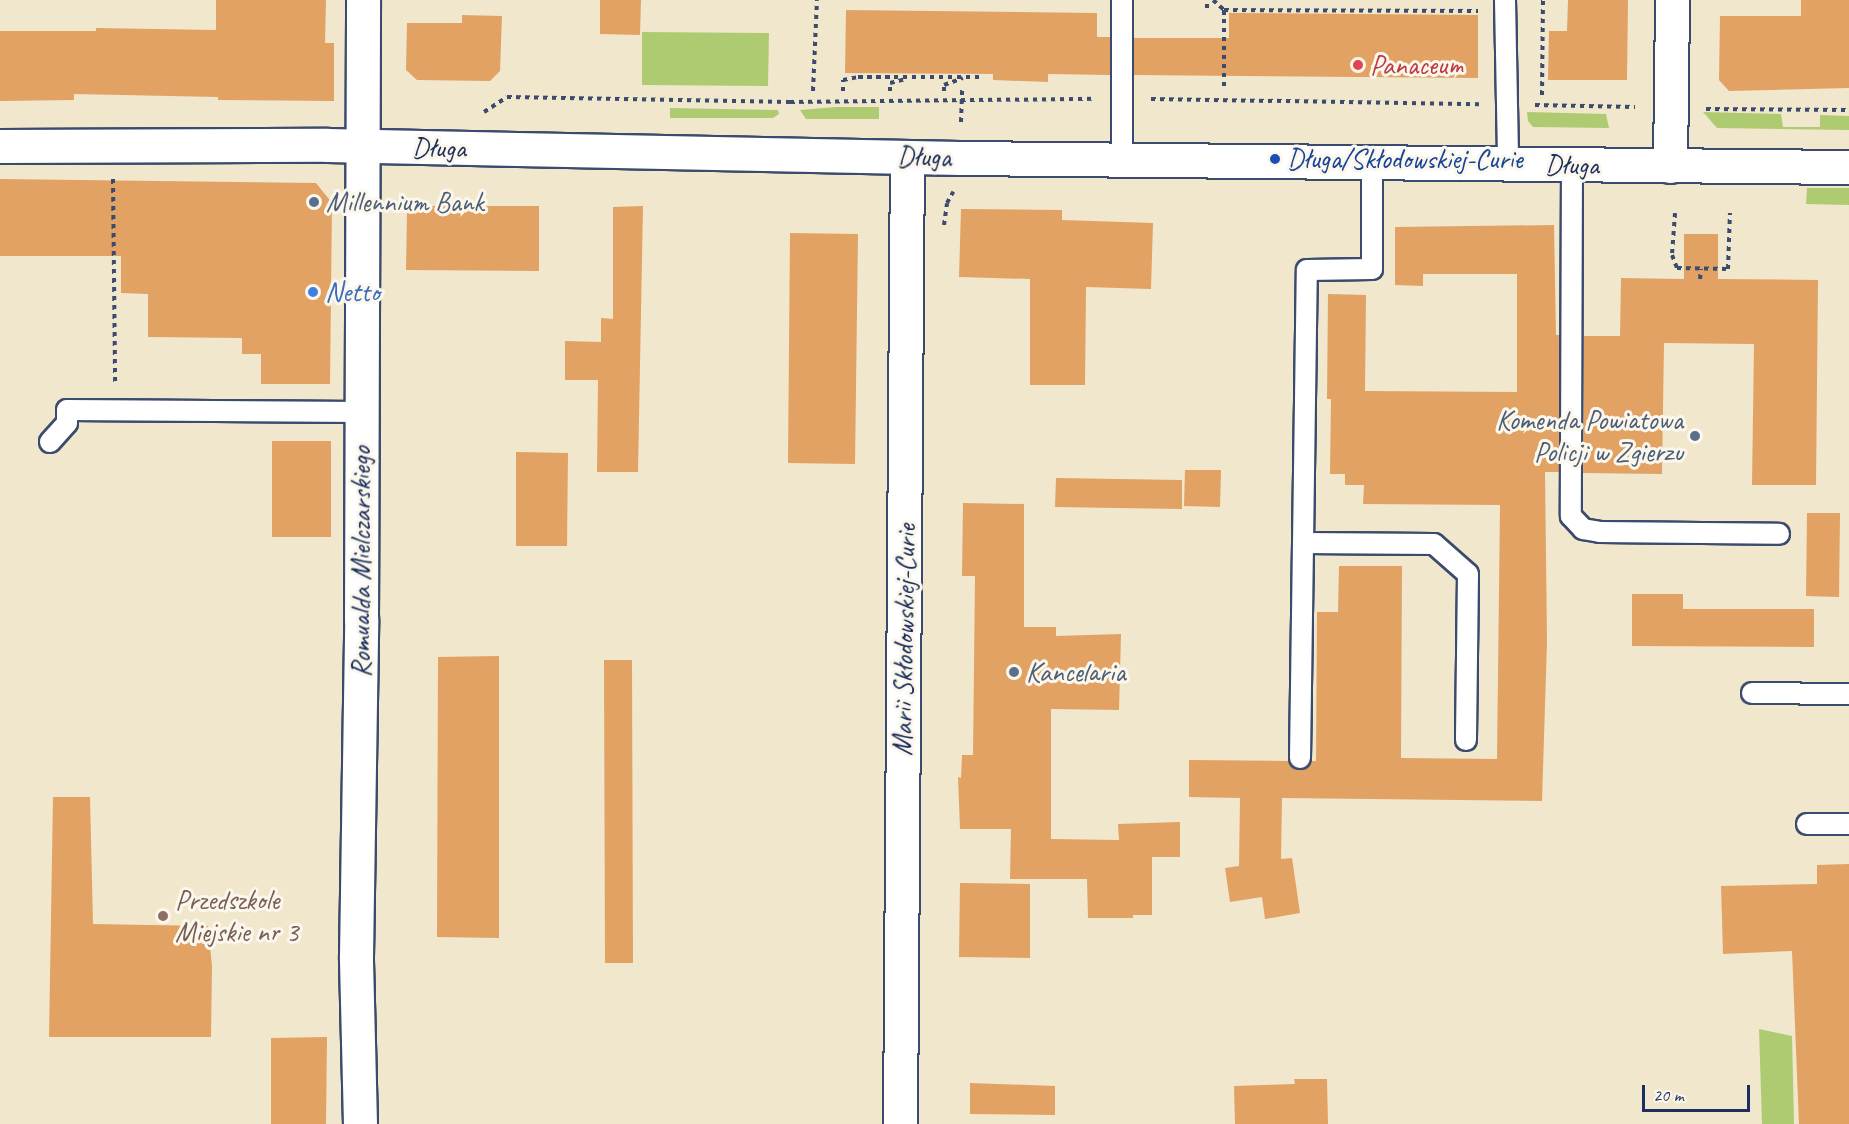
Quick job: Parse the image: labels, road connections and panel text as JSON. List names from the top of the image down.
{
  "streets": {
    "street": ["Długa", "Romualda Mielczarskiego", "Marii Skłodowskiej-Curie"]
  },
  "crossings": [
    ["Długa", "Romualda Mielczarskiego"],
    ["Długa", "Marii Skłodowskiej-Curie"]
  ],
  "places": [
    "Panaceum",
    "Długa/Skłodowskiej-Curie",
    "Millennium Bank",
    "Netto",
    "Komenda Powiatowa Policji w Zgierzu",
    "Kancelaria",
    "Przedszkole Miejskie nr 3"
  ],
  "scale_bar": "20 m"
}
